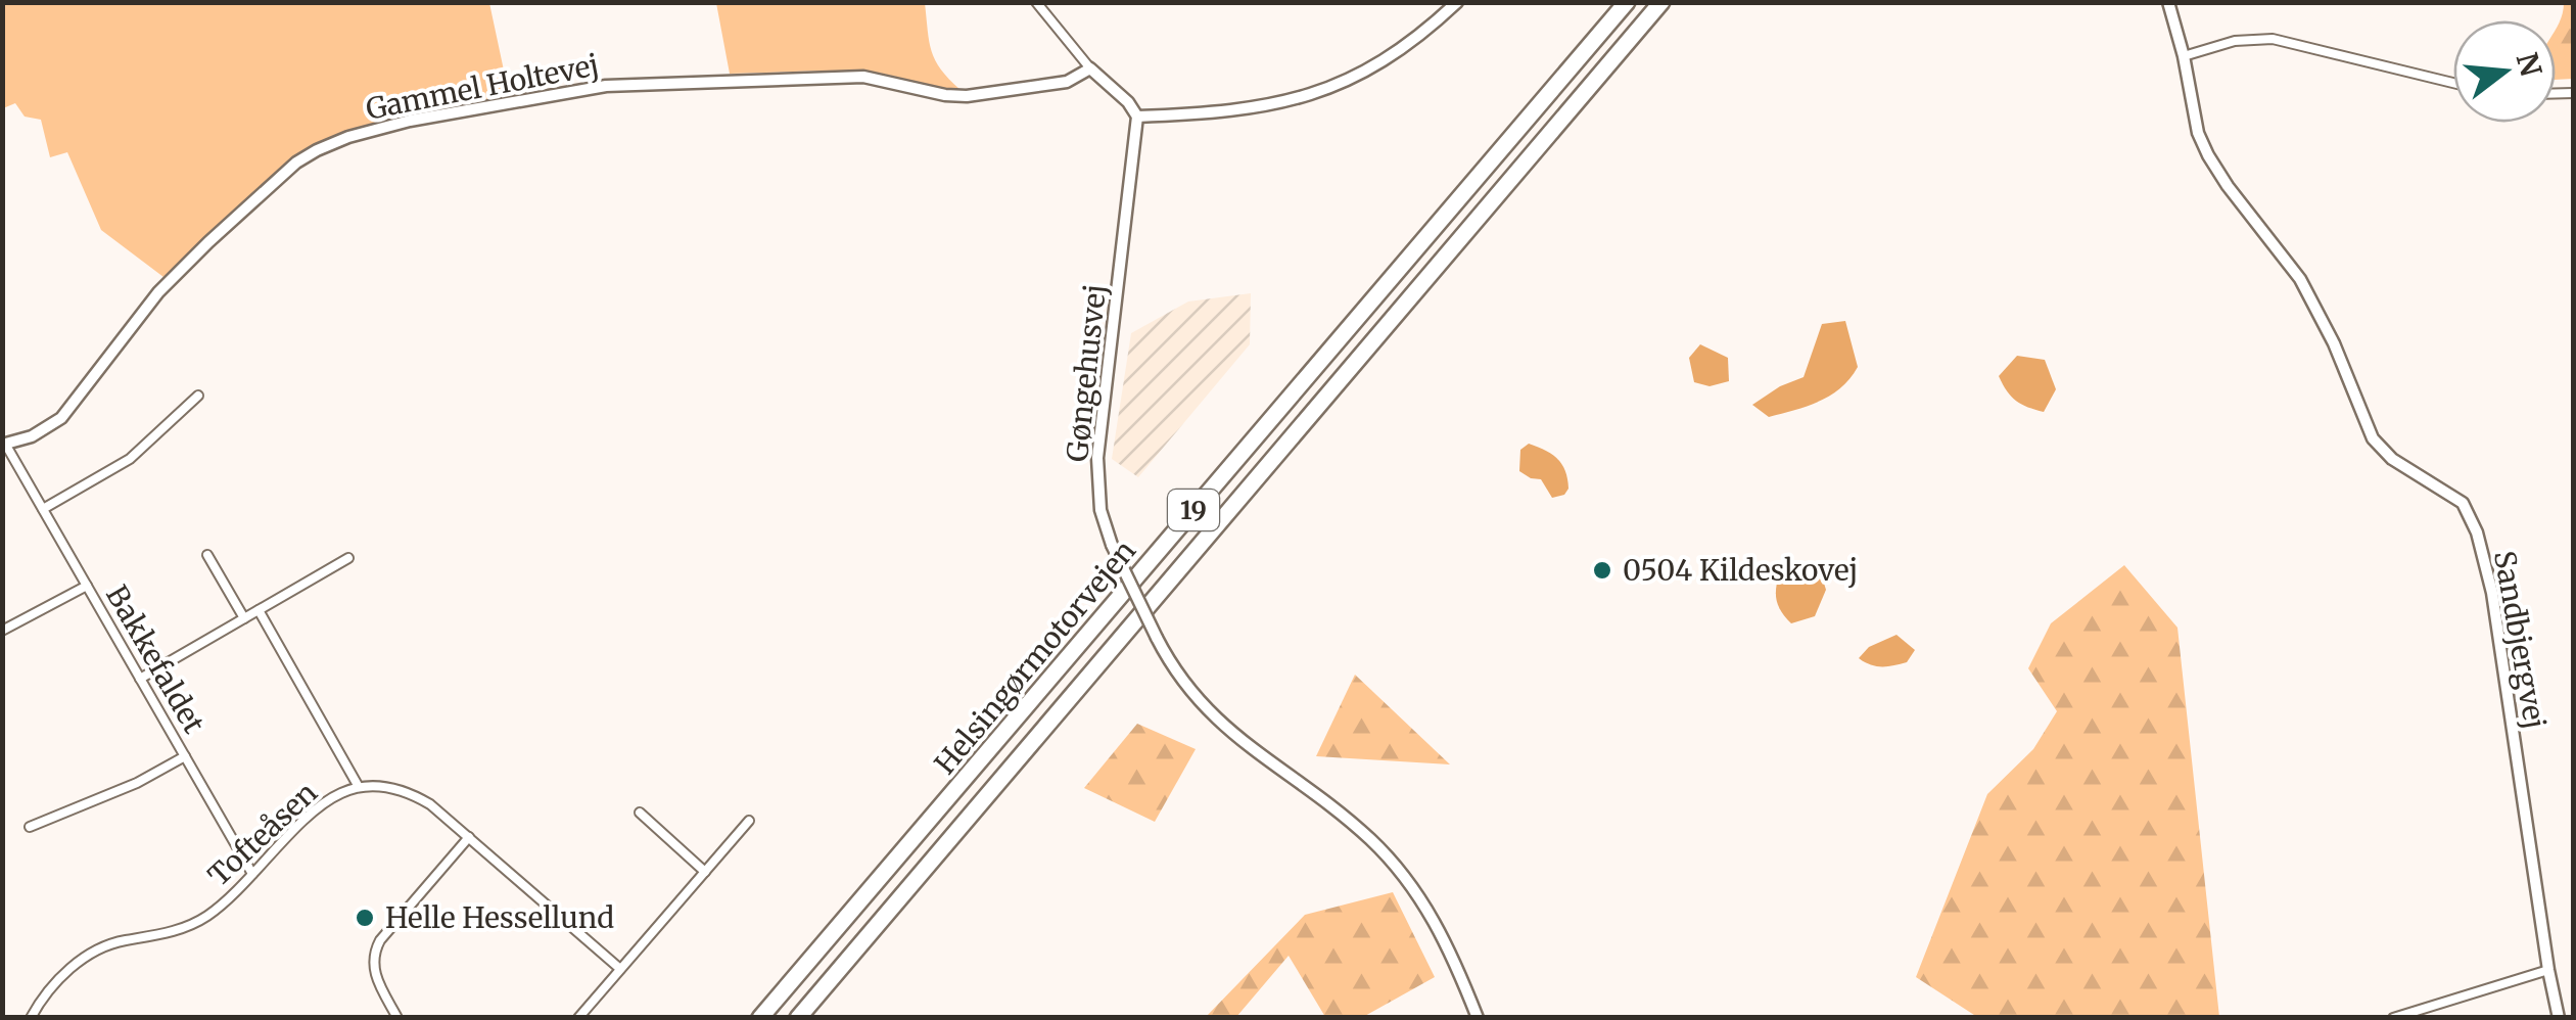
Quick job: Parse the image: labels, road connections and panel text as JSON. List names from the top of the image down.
{
  "streets": {
    "highway": ["19", "Helsingørmotorvejen"],
    "street": [
      "Gammel Holtevej",
      "Gøngehusvej",
      "Sandbjergvej",
      "Bakkefaldet",
      "Tofteåsen"
    ]
  },
  "crossings": [
    ["Gammel Holtevej", "Bakkefaldet"],
    ["Bakkefaldet", "Tofteåsen"]
  ],
  "places": ["0504 Kildeskovej", "Helle Hessellund"],
  "north": "right"
}
